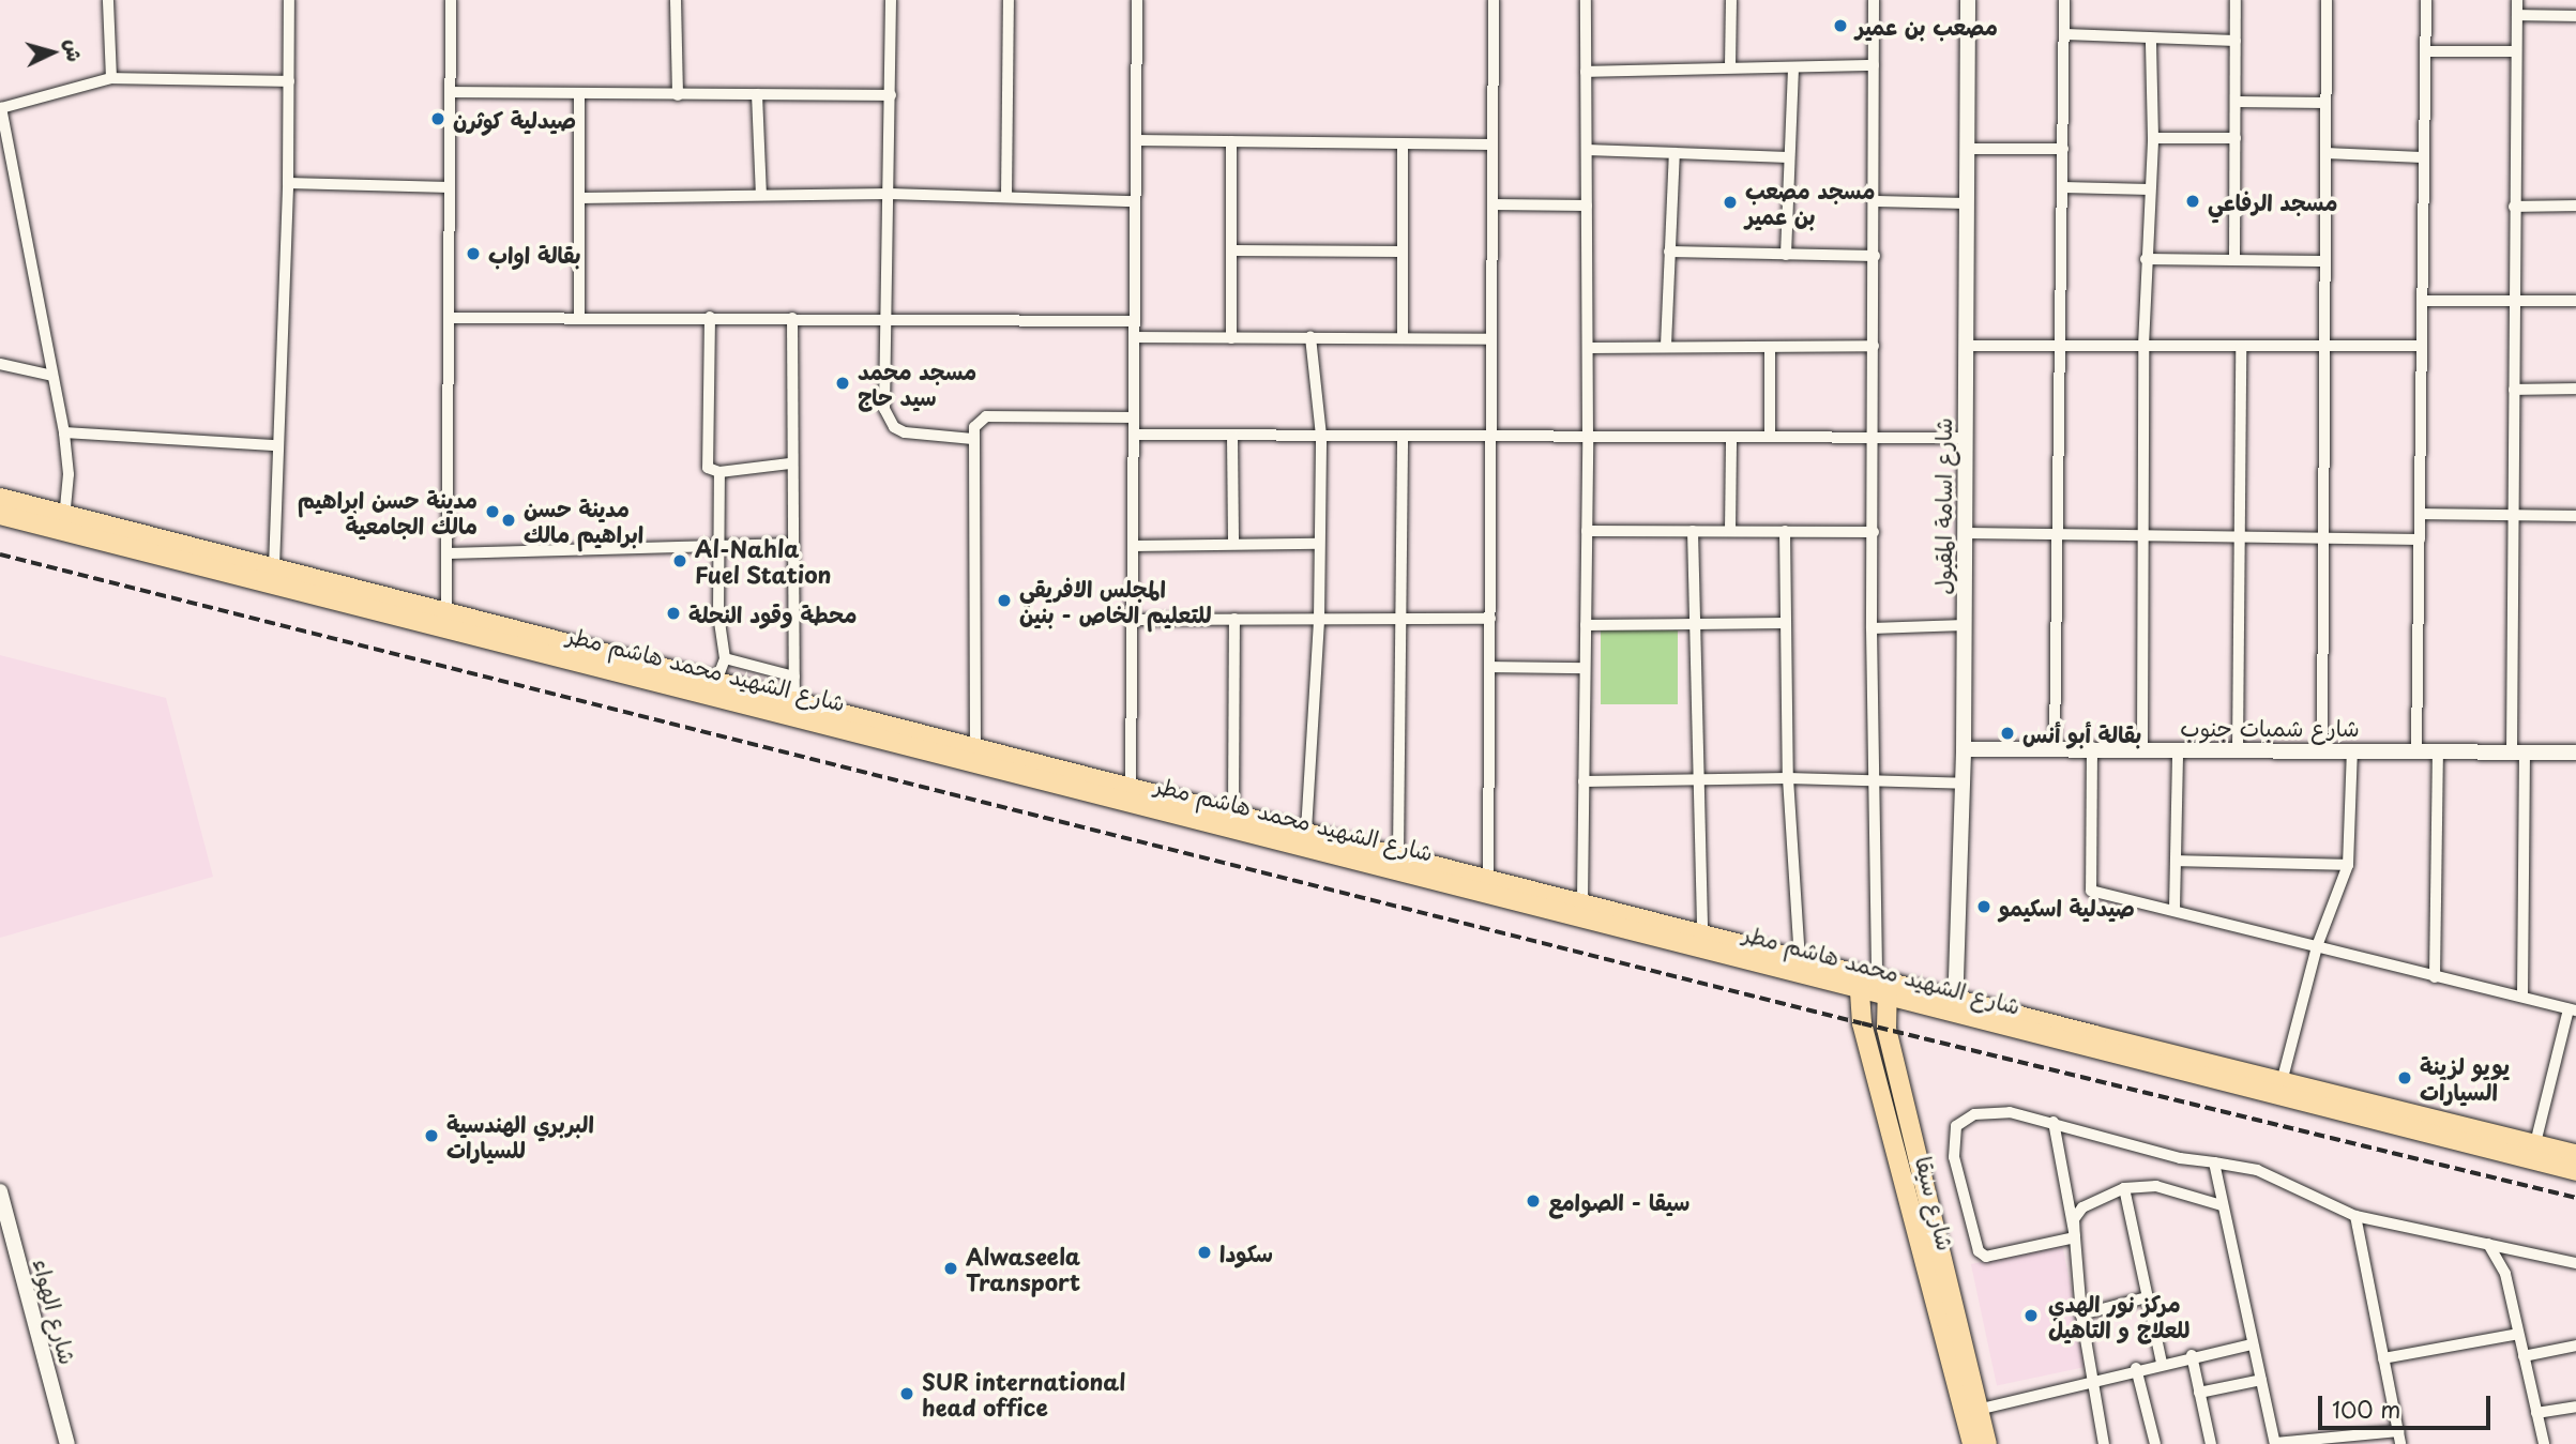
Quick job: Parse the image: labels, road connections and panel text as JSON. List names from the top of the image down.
{
  "streets": {
    "main road": ["شارع الشهيد محمد هاشم مطر", "شارع سيقا"],
    "street": ["شارع اسامة المقبول", "شارع شمبات جنوب", "شارع الهواء"]
  },
  "crossings": [
    ["شارع اسامة المقبول", "شارع الشهيد محمد هاشم مطر"],
    ["شارع اسامة المقبول", "شارع شمبات جنوب"],
    ["شارع الشهيد محمد هاشم مطر", "شارع سيقا"]
  ],
  "places": [
    "مصعب بن عمير",
    "صيدلية كوثرن",
    "مسجد الرفاعي",
    "مسجد مصعب بن عمير",
    "بقالة اواب",
    "مسجد محمد سيد حاج",
    "مدينة حسن ابراهيم مالك الجامعية",
    "مدينة حسن ابراهيم مالك",
    "Al-Nahla Fuel Station",
    "المجلس الافريقي للتعليم الخاص - بنين",
    "محطة وقود النحلة",
    "بقالة أبو أنس",
    "صيدلية اسكيمو",
    "يويو لزينة السيارات",
    "البربري الهندسية للسيارات",
    "سيقا - الصوامع",
    "سكودا",
    "Alwaseela Transport",
    "مركز نور الهدي للعلاج و التاهيل",
    "SUR international head office"
  ],
  "scale_bar": "100 m",
  "north": "right"
}
